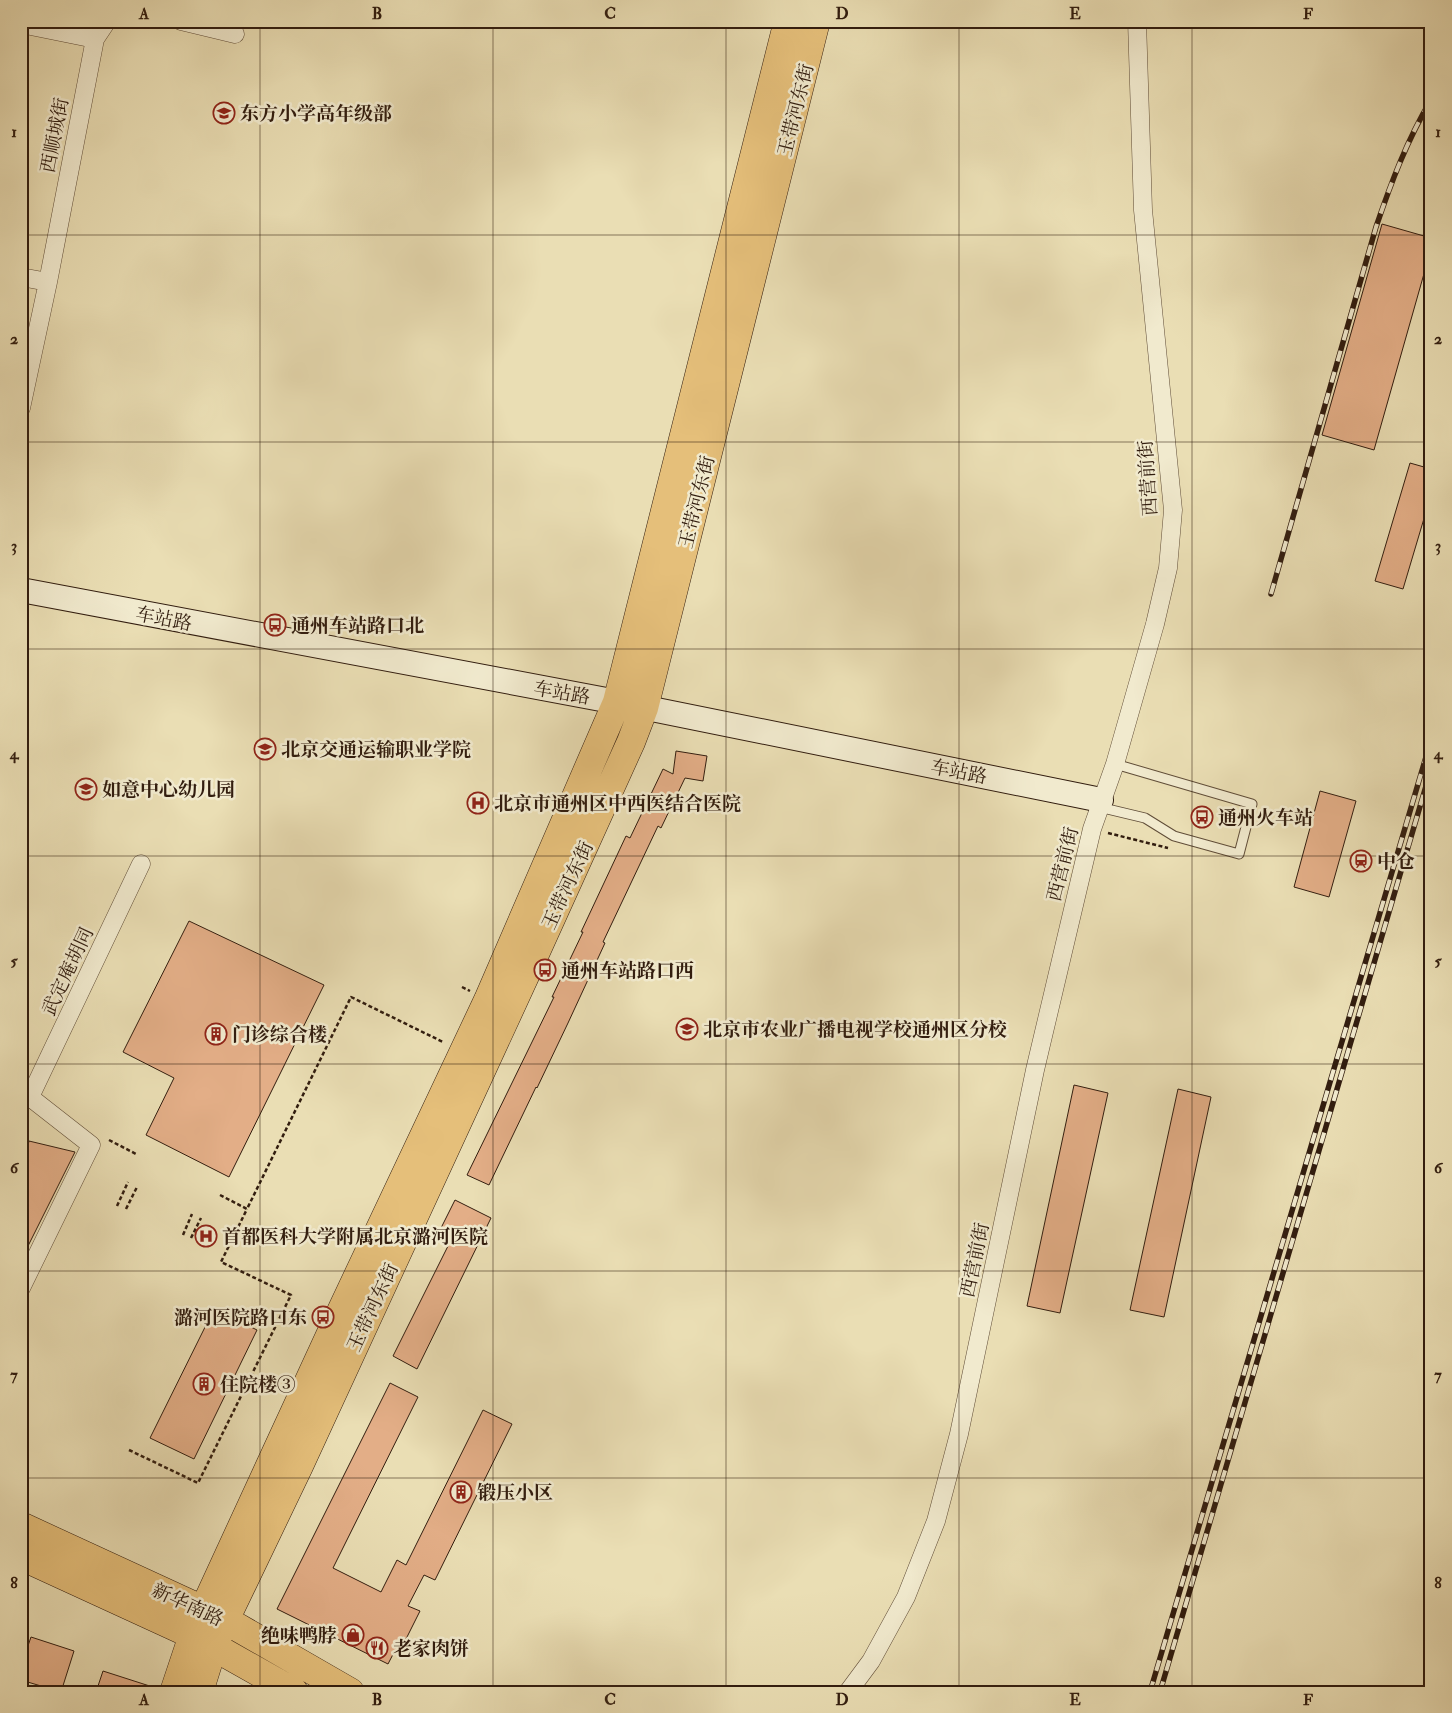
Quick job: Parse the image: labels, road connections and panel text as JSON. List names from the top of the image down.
{
  "streets": {
    "main road": ["玉带河东街", "新华南路"],
    "street": [
      "西顺城街",
      "西营前街",
      "车站路",
      "武定庵胡同"
    ]
  },
  "crossings": [
    ["玉带河东街", "车站路"],
    ["玉带河东街", "新华南路"],
    ["西营前街", "车站路"]
  ],
  "places": {
    "school or university": [
      "东方小学高年级部",
      "北京交通运输职业学院",
      "如意中心幼儿园",
      "北京市农业广播电视学校通州区分校"
    ],
    "bus stop": [
      "通州车站路口北",
      "通州火车站",
      "通州车站路口西",
      "潞河医院路口东"
    ],
    "hospital": ["北京市通州区中西医结合医院", "首都医科大学附属北京潞河医院"],
    "station": ["中仓"],
    "building": ["门诊综合楼", "住院楼③", "锻压小区"],
    "shop": ["绝味鸭脖"],
    "restaurant": ["老家肉饼"]
  },
  "grid": {
    "columns": [
      "A",
      "B",
      "C",
      "D",
      "E",
      "F"
    ],
    "rows": [
      "1",
      "2",
      "3",
      "4",
      "5",
      "6",
      "7",
      "8"
    ]
  }
}
